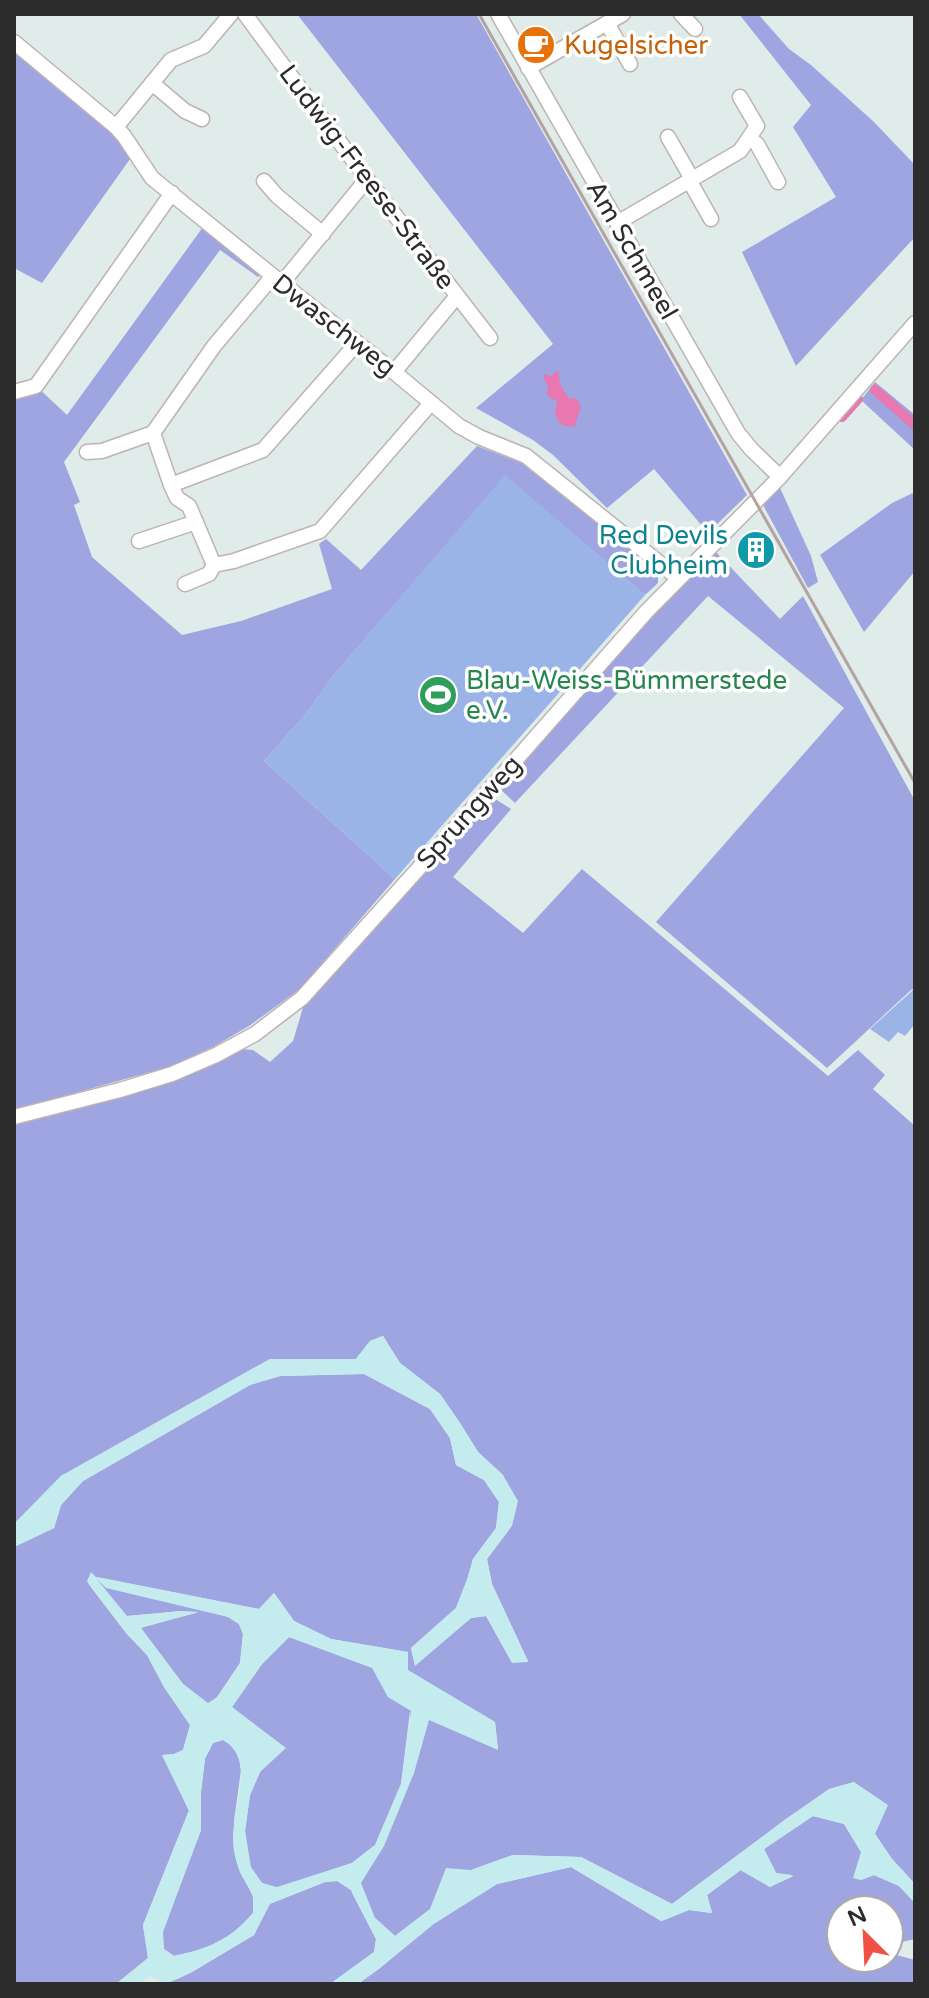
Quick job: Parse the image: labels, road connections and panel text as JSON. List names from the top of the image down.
{
  "streets": {
    "street": [
      "Ludwig-Freese-Straße",
      "Am Schmeel",
      "Dwaschweg",
      "Sprungweg"
    ]
  },
  "crossings": [
    ["Am Schmeel", "Sprungweg"],
    ["Dwaschweg", "Sprungweg"]
  ],
  "places": {
    "cafe": ["Kugelsicher"],
    "building": ["Red Devils Clubheim"],
    "sports": ["Blau-Weiss-Bümmerstede e.V."]
  },
  "north": "top left"
}
